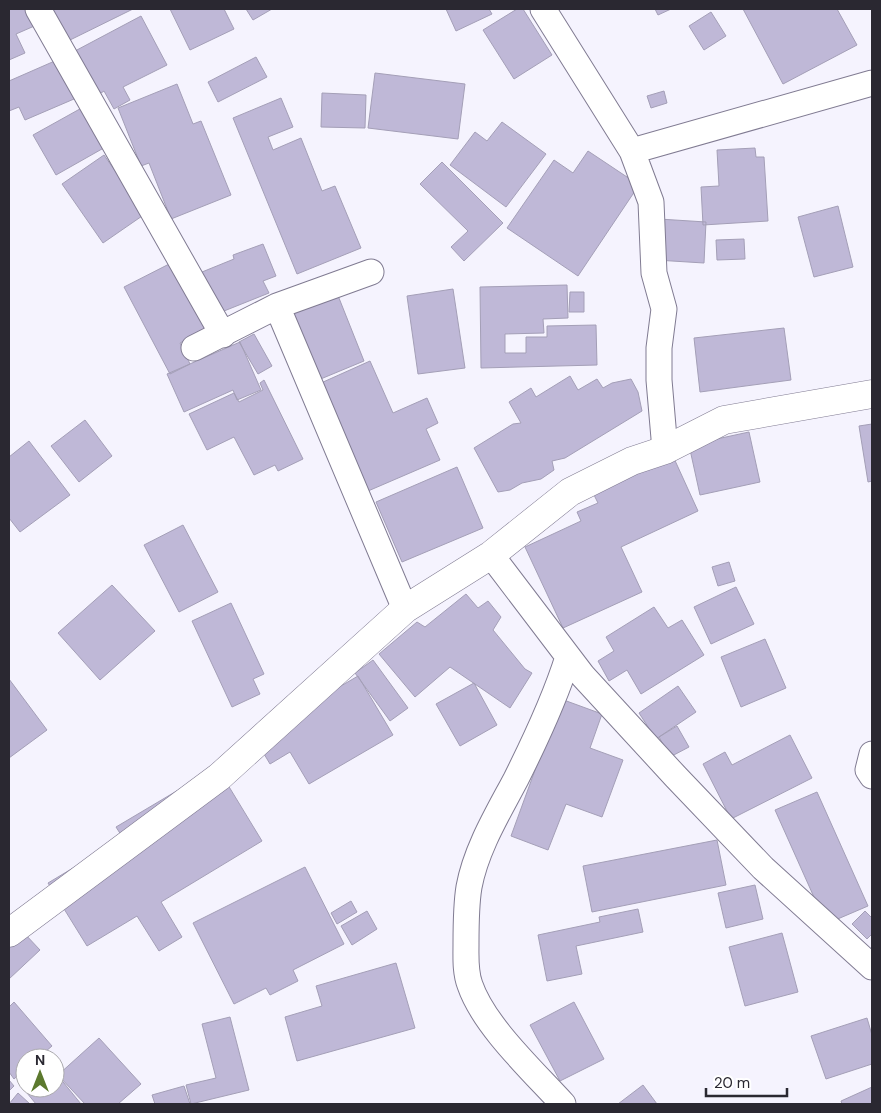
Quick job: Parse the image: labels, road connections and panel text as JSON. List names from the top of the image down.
{
  "scale_bar": "20 m",
  "north": "top"
}
